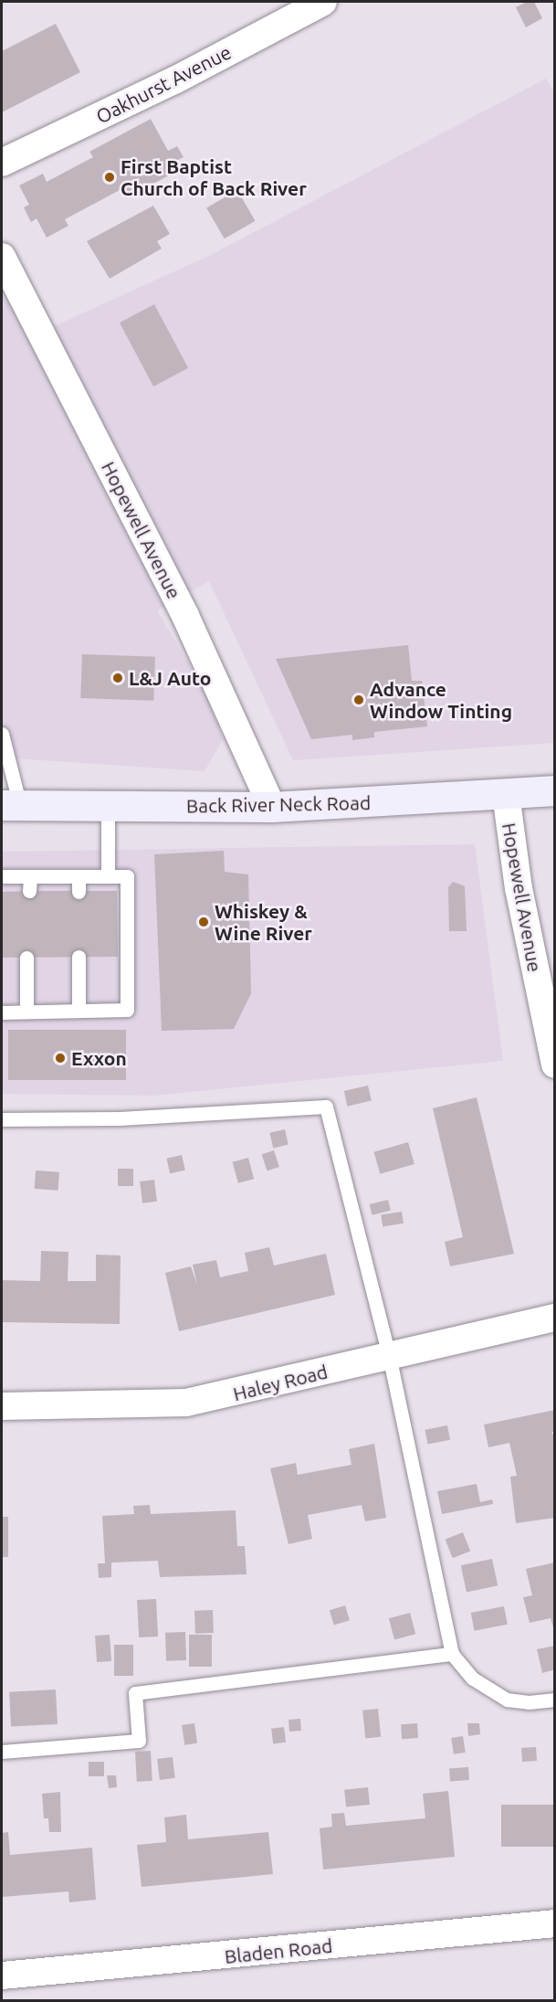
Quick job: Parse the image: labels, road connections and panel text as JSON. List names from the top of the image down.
{
  "streets": {
    "street": [
      "Oakhurst Avenue",
      "Hopewell Avenue",
      "Back River Neck Road",
      "Haley Road",
      "Bladen Road"
    ]
  },
  "crossings": [
    ["Hopewell Avenue", "Back River Neck Road"]
  ],
  "places": [
    "First Baptist Church of Back River",
    "L&J Auto",
    "Advance Window Tinting",
    "Whiskey & Wine River",
    "Exxon"
  ]
}
